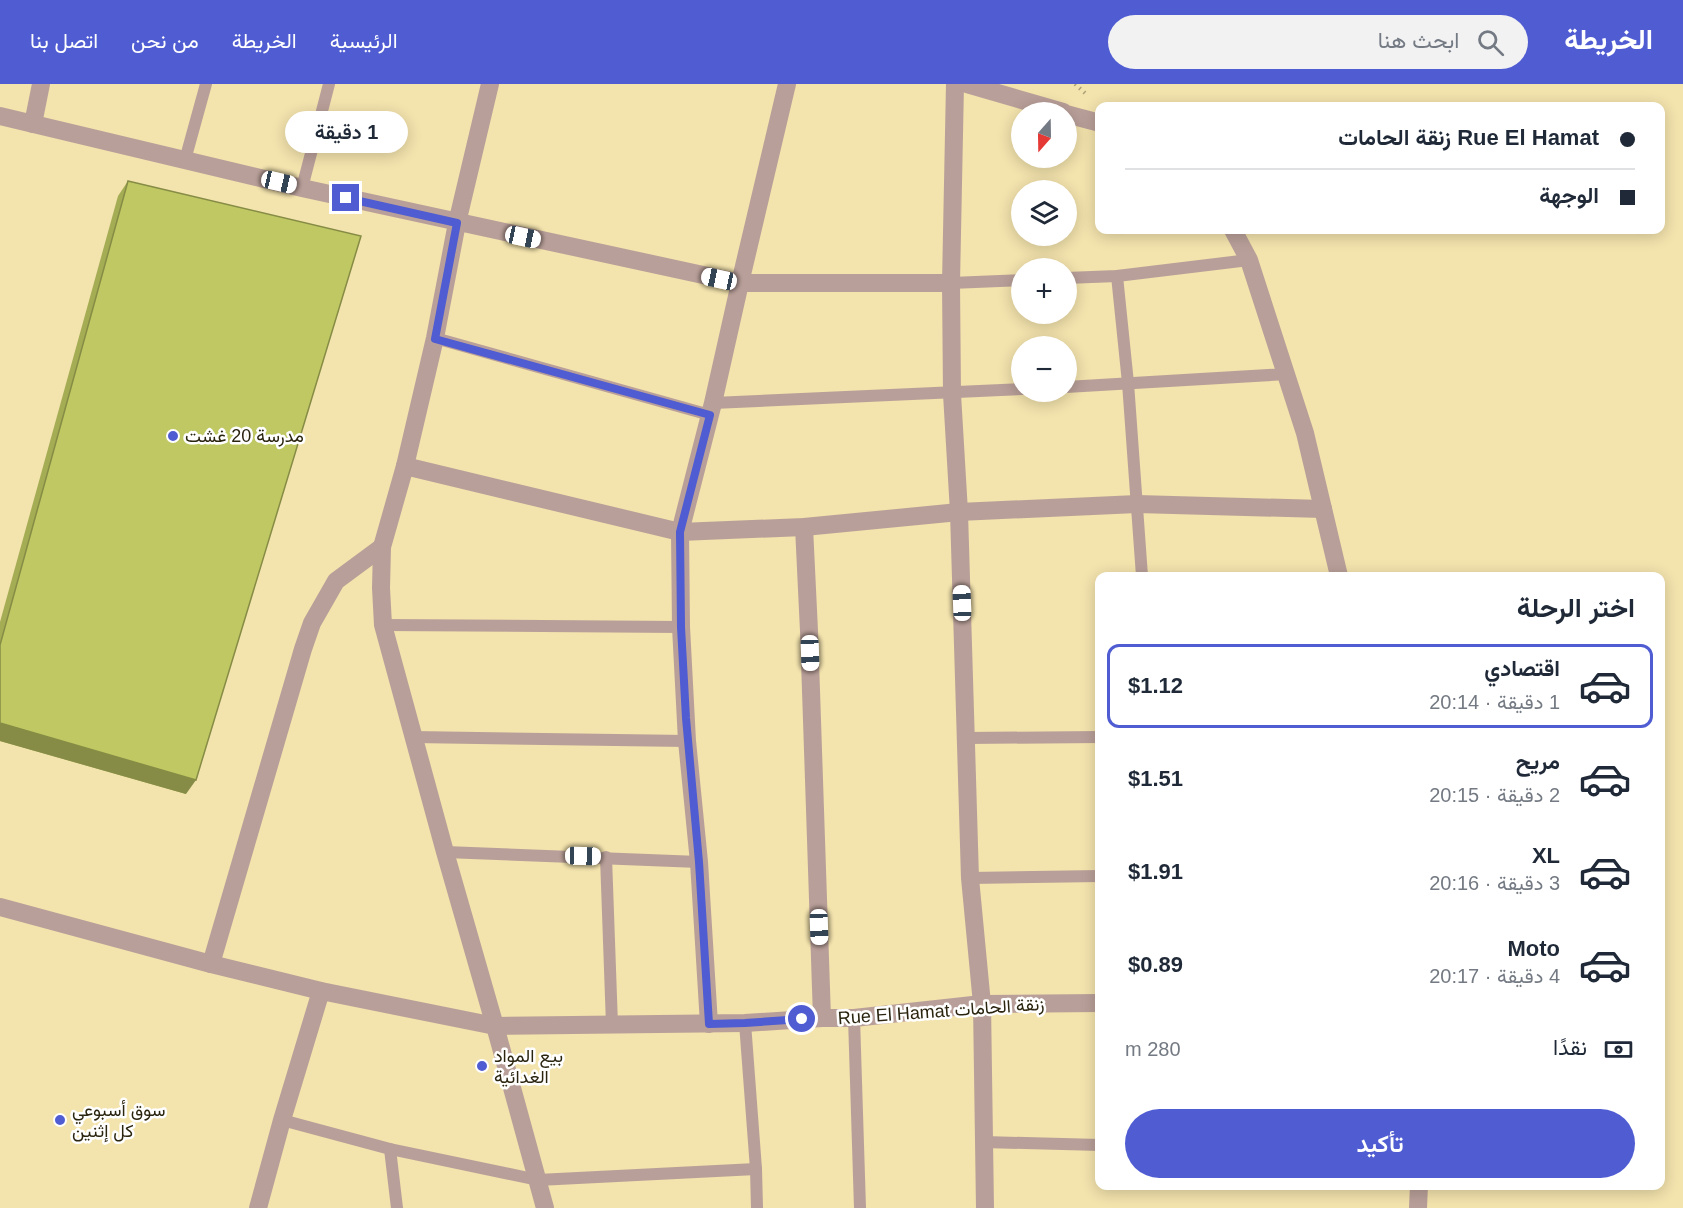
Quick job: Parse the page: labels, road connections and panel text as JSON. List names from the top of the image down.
{
  "streets": {
    "street": ["Rue El Hamat زنقة الحامات"]
  },
  "places": ["مدرسة 20 غشت", "بيع المواد الغدائية", "سوق أسبوعي كل إثنين"],
  "north": "bottom",
  "page": {
    "header": "الخريطة",
    "search": "ابحث هنا",
    "nav": [
      "الرئيسية",
      "الخريطة",
      "من نحن",
      "اتصل بنا"
    ],
    "map_buttons": ["+", "−"],
    "banner": ["Rue El Hamat زنقة الحامات", "الوجهة"],
    "bubble": "1 دقيقة",
    "heading": "اختر الرحلة",
    "list": [
      {
        "name": "اقتصادي",
        "note": "1 دقيقة · 20:14",
        "value": "$1.12"
      },
      {
        "name": "مريح",
        "note": "2 دقيقة · 20:15",
        "value": "$1.51"
      },
      {
        "name": "XL",
        "note": "3 دقيقة · 20:16",
        "value": "$1.91"
      },
      {
        "name": "Moto",
        "note": "4 دقيقة · 20:17",
        "value": "$0.89"
      }
    ],
    "pay": ["نقدًا", "280 m"],
    "buttons": "تأكيد"
  }
}
